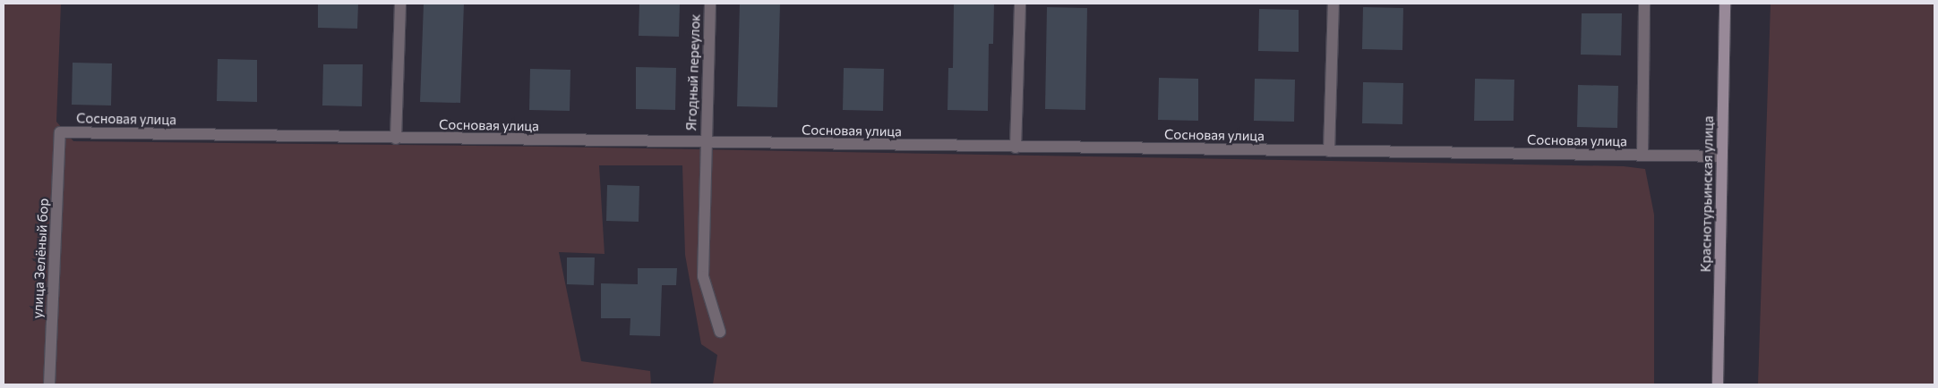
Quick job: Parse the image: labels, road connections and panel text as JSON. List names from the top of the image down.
{
  "streets": {
    "main road": ["Краснотурьинская улица"],
    "street": ["Ягодный переулок", "Сосновая улица", "улица Зелёный бор"]
  },
  "crossings": [
    ["Ягодный переулок", "Сосновая улица"],
    ["Сосновая улица", "Краснотурьинская улица"],
    ["Сосновая улица", "улица Зелёный бор"]
  ]
}
